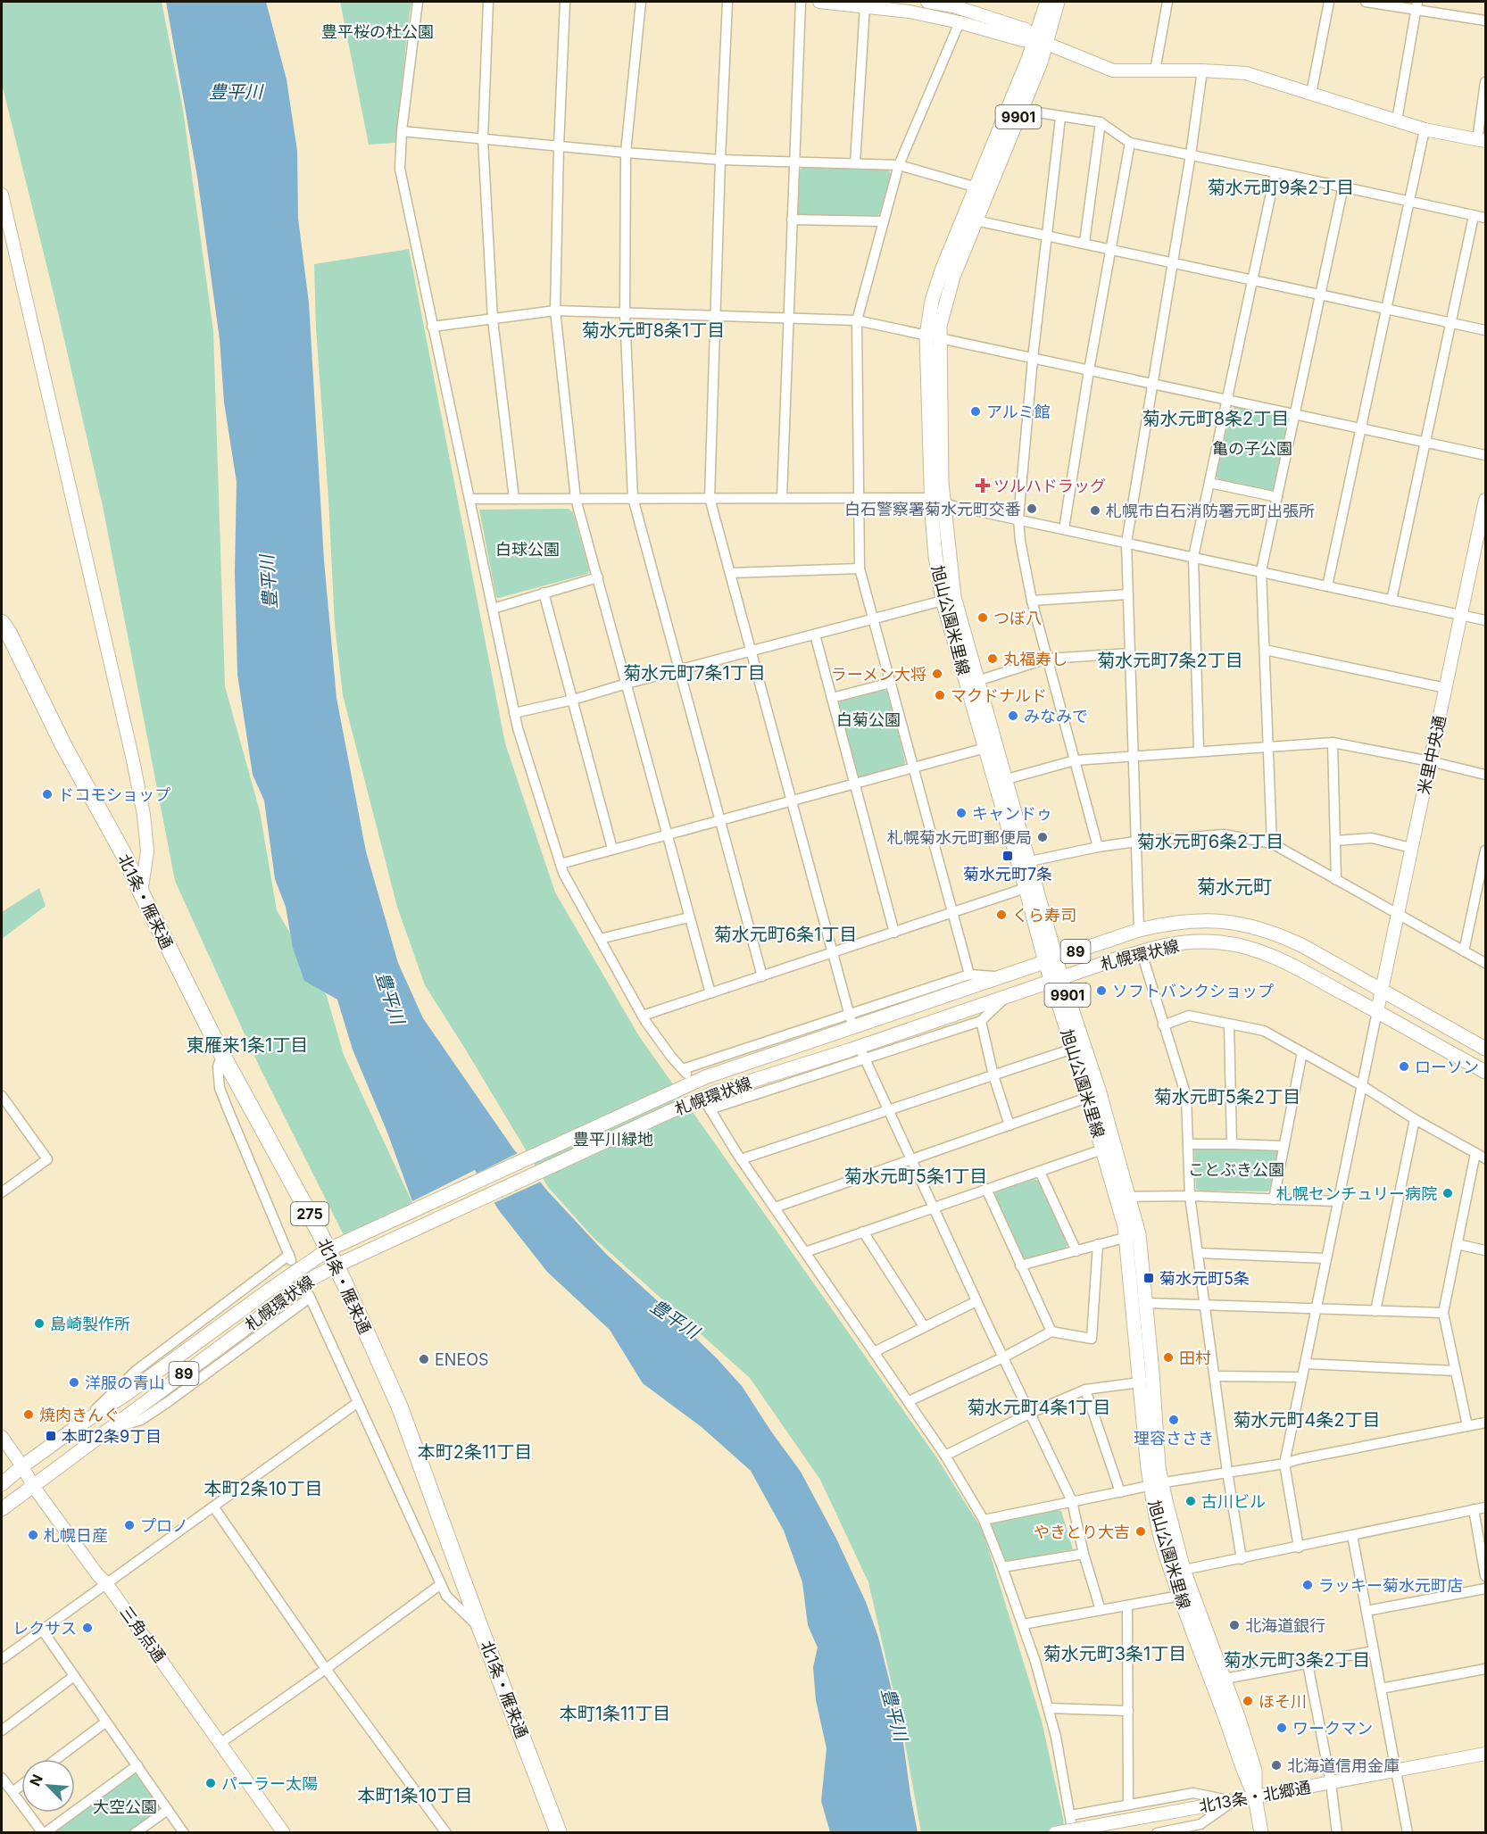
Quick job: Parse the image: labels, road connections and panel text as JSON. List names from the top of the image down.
{
  "streets": {
    "highway": ["北1条・雁来通", "275"],
    "main road": [
      "9901",
      "旭山公園米里線",
      "89",
      "札幌環状線"
    ],
    "street": ["米里中央通", "三角点通", "北13条・北郷通"]
  },
  "crossings": [
    ["旭山公園米里線", "札幌環状線"],
    ["旭山公園米里線", "北13条・北郷通"],
    ["米里中央通", "札幌環状線"],
    ["北1条・雁来通", "札幌環状線"],
    ["札幌環状線", "三角点通"]
  ],
  "districts": [
    "菊水元町9条2丁目",
    "菊水元町8条1丁目",
    "菊水元町8条2丁目",
    "菊水元町7条2丁目",
    "菊水元町7条1丁目",
    "菊水元町6条2丁目",
    "菊水元町",
    "菊水元町6条1丁目",
    "東雁来1条1丁目",
    "菊水元町5条2丁目",
    "菊水元町5条1丁目",
    "菊水元町4条1丁目",
    "菊水元町4条2丁目",
    "本町2条11丁目",
    "本町2条10丁目",
    "菊水元町3条1丁目",
    "菊水元町3条2丁目",
    "本町1条11丁目",
    "本町1条10丁目"
  ],
  "water": ["豊平川"],
  "parks": [
    "豊平桜の杜公園",
    "亀の子公園",
    "白球公園",
    "白菊公園",
    "豊平川緑地",
    "ことぶき公園",
    "大空公園"
  ],
  "places": {
    "other": [
      "アルミ館",
      "白石警察署菊水元町交番",
      "札幌市白石消防署元町出張所",
      "つぼ八",
      "丸福寿し",
      "ラーメン大将",
      "マクドナルド",
      "みなみで",
      "ドコモショップ",
      "キャンドゥ",
      "札幌菊水元町郵便局",
      "くら寿司",
      "ソフトバンクショップ",
      "ローソン",
      "札幌センチュリー病院",
      "島崎製作所",
      "田村",
      "ENEOS",
      "洋服の青山",
      "焼肉きんぐ",
      "理容ささき",
      "古川ビル",
      "プロノ",
      "やきとり大吉",
      "札幌日産",
      "ラッキー菊水元町店",
      "北海道銀行",
      "レクサス",
      "ほそ川",
      "ワークマン",
      "北海道信用金庫",
      "パーラー太陽"
    ],
    "health": ["ツルハドラッグ"],
    "transit": ["菊水元町7条", "菊水元町5条", "本町2条9丁目"]
  },
  "north": "top left"
}
